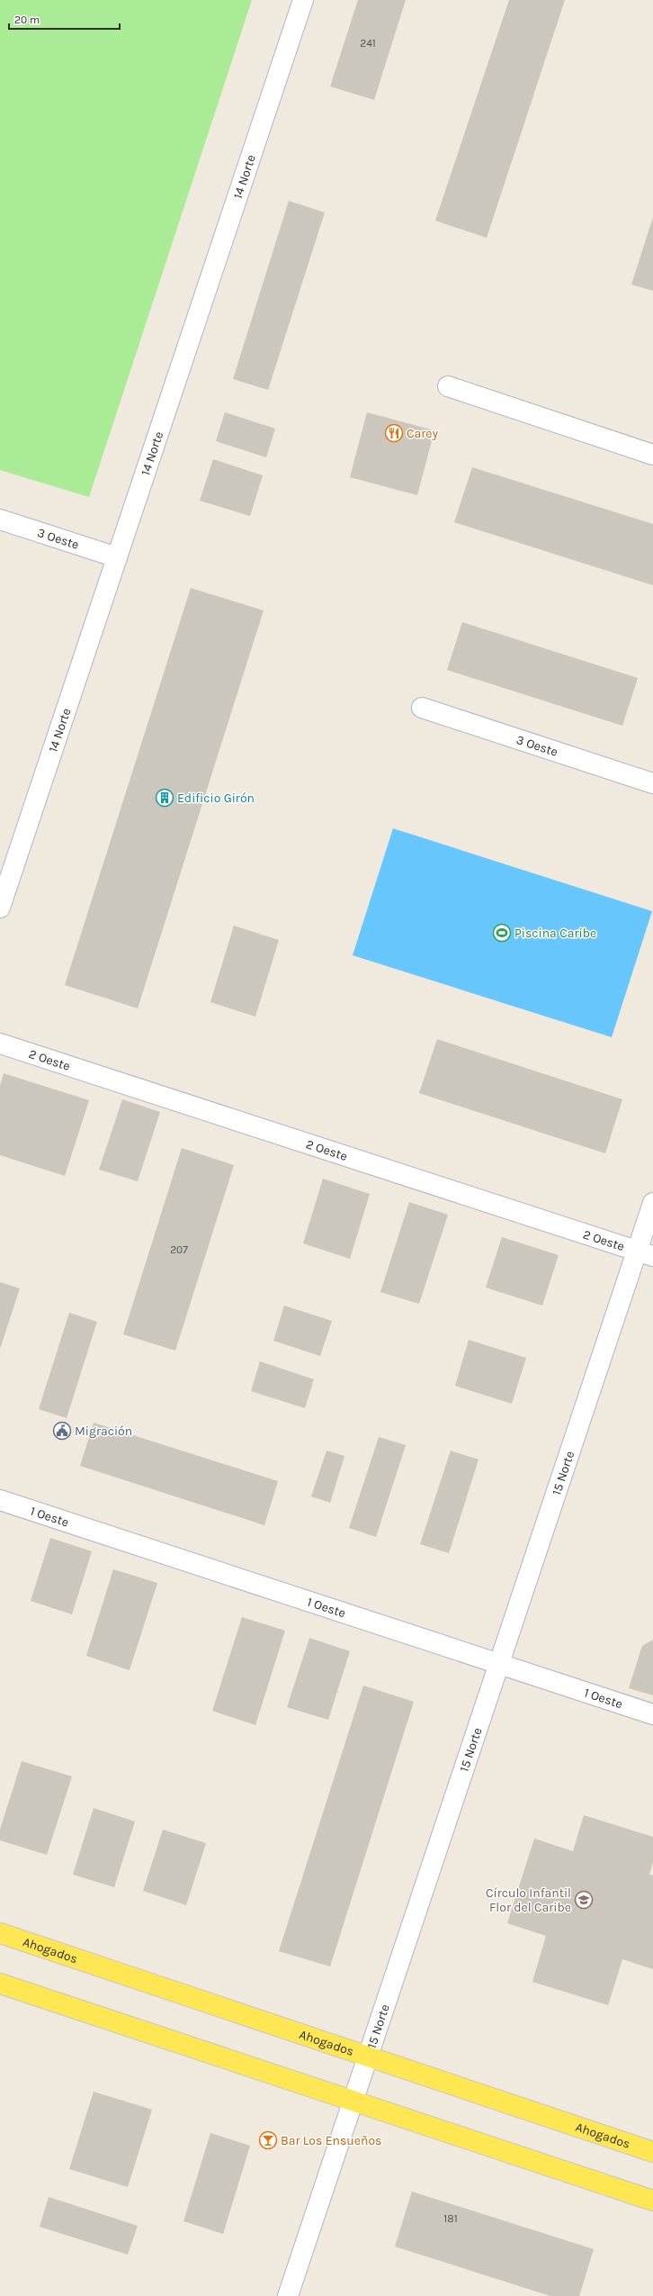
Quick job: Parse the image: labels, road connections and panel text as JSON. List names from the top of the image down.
{
  "streets": {
    "main road": ["Ahogados"],
    "street": [
      "14 Norte",
      "3 Oeste",
      "2 Oeste",
      "15 Norte",
      "1 Oeste"
    ]
  },
  "crossings": [
    ["14 Norte", "3 Oeste"],
    ["2 Oeste", "15 Norte"],
    ["15 Norte", "1 Oeste"],
    ["15 Norte", "Ahogados"]
  ],
  "places": {
    "restaurant": ["Carey"],
    "building": ["Edificio Girón"],
    "sports": ["Piscina Caribe"],
    "public building": ["Migración"],
    "school or university": ["Círculo Infantil Flor del Caribe"],
    "bar": ["Bar Los Ensueños"]
  },
  "house_numbers": ["241", "207", "181"],
  "scale_bar": "20 m"
}
